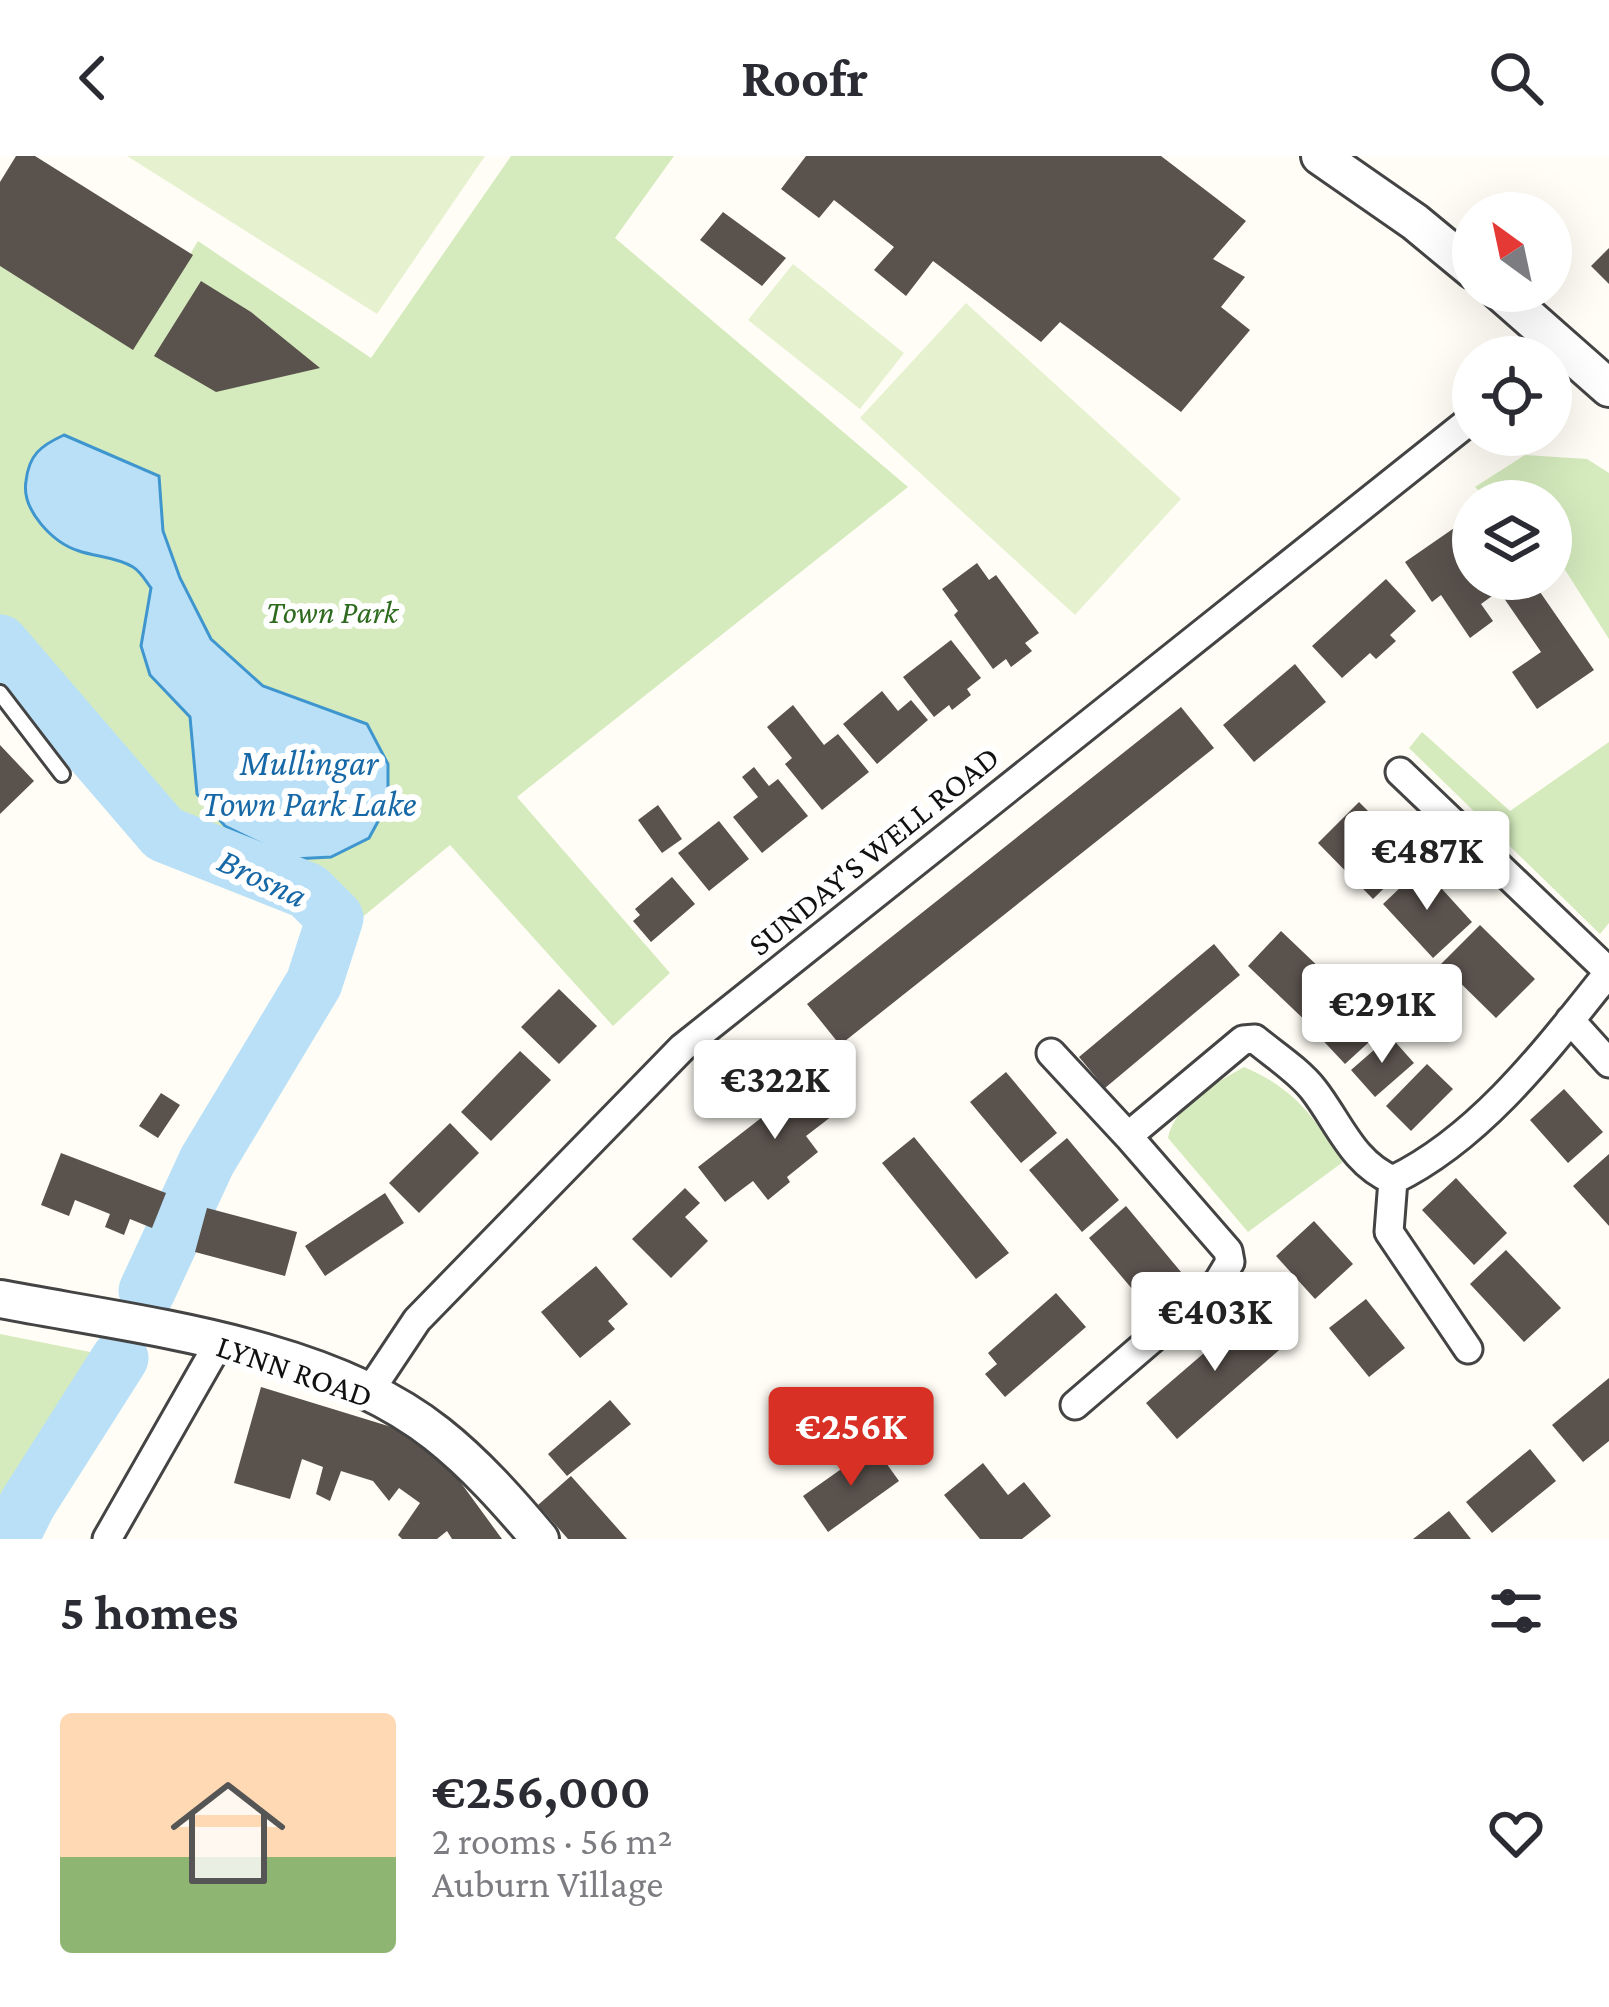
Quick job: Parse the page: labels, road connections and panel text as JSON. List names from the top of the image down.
{
  "streets": {
    "street": ["SUNDAY'S WELL ROAD", "LYNN ROAD"]
  },
  "crossings": [
    ["SUNDAY'S WELL ROAD", "LYNN ROAD"]
  ],
  "water": ["Mullingar Town Park Lake", "Brosna"],
  "parks": ["Town Park"],
  "north": "top left",
  "page": {
    "header": "Roofr",
    "price": [
      "€487K",
      "€291K",
      "€322K",
      "€403K",
      "€256K"
    ],
    "heading": "5 homes",
    "list": [
      {
        "name": "€256,000",
        "note": "2 rooms · 56 m² · Auburn Village"
      }
    ]
  }
}
